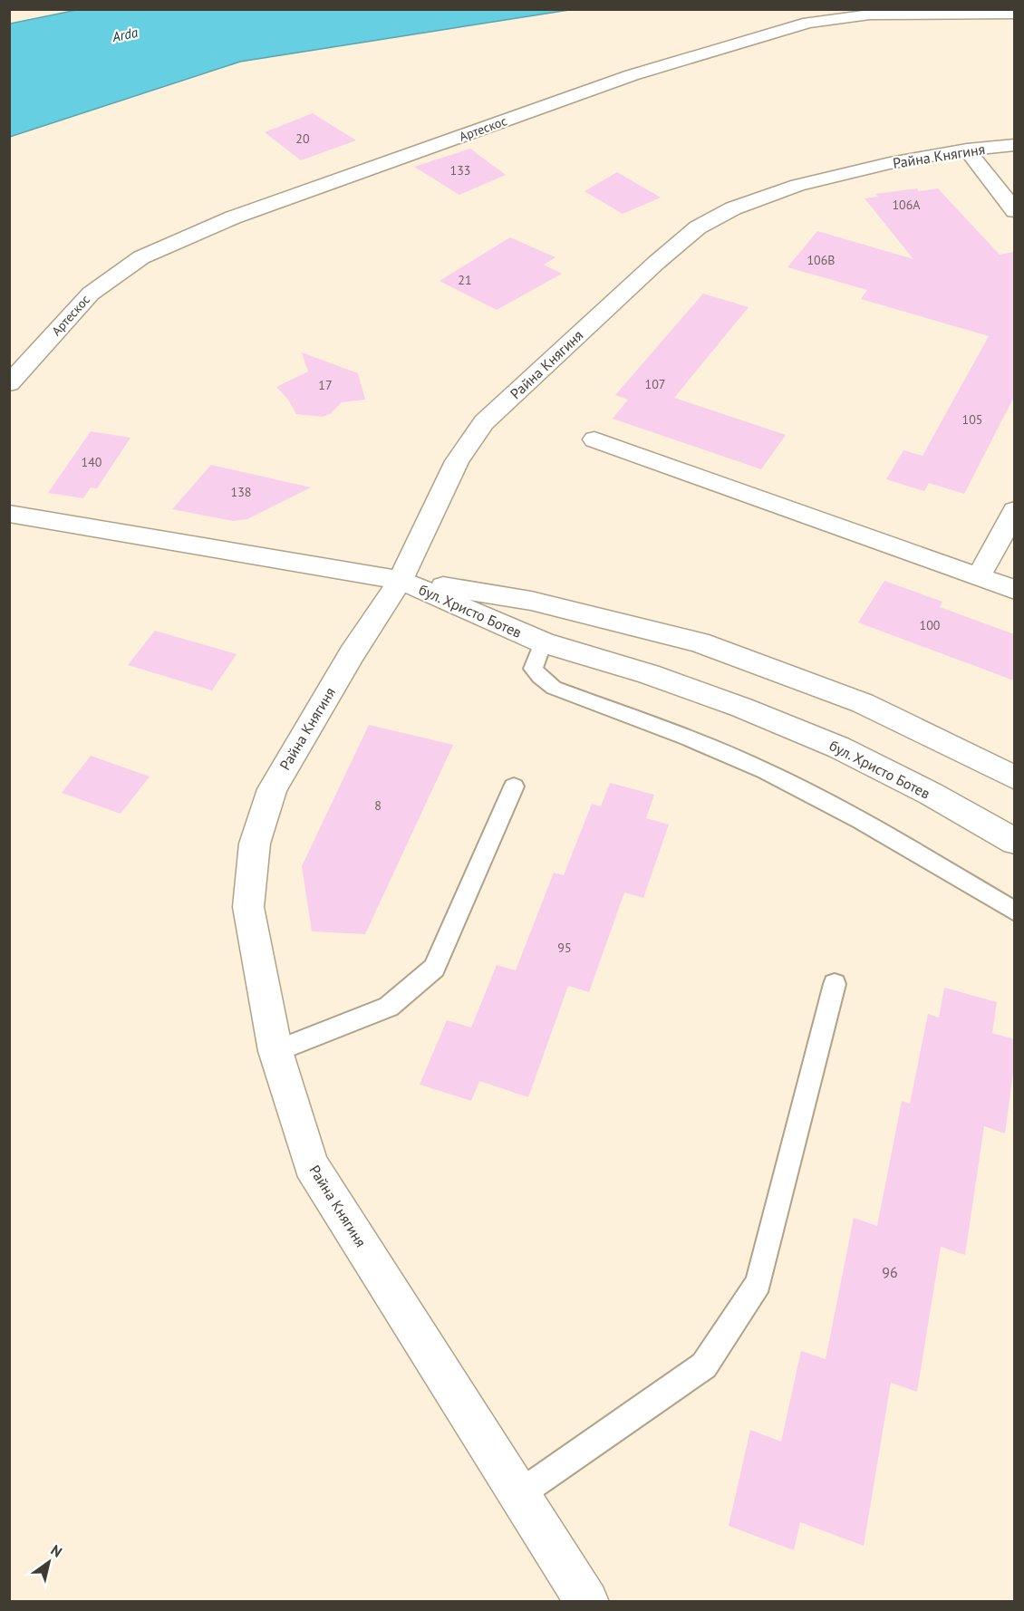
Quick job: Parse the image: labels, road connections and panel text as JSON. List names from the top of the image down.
{
  "streets": {
    "street": ["Артескос", "Райна Княгиня", "бул. Христо Ботев"]
  },
  "crossings": [
    ["Райна Княгиня", "бул. Христо Ботев"]
  ],
  "water": ["Arda"],
  "house_numbers": [
    "20",
    "133",
    "106А",
    "106В",
    "21",
    "107",
    "17",
    "105",
    "140",
    "138",
    "100",
    "8",
    "95",
    "96"
  ],
  "north": "top right"
}
